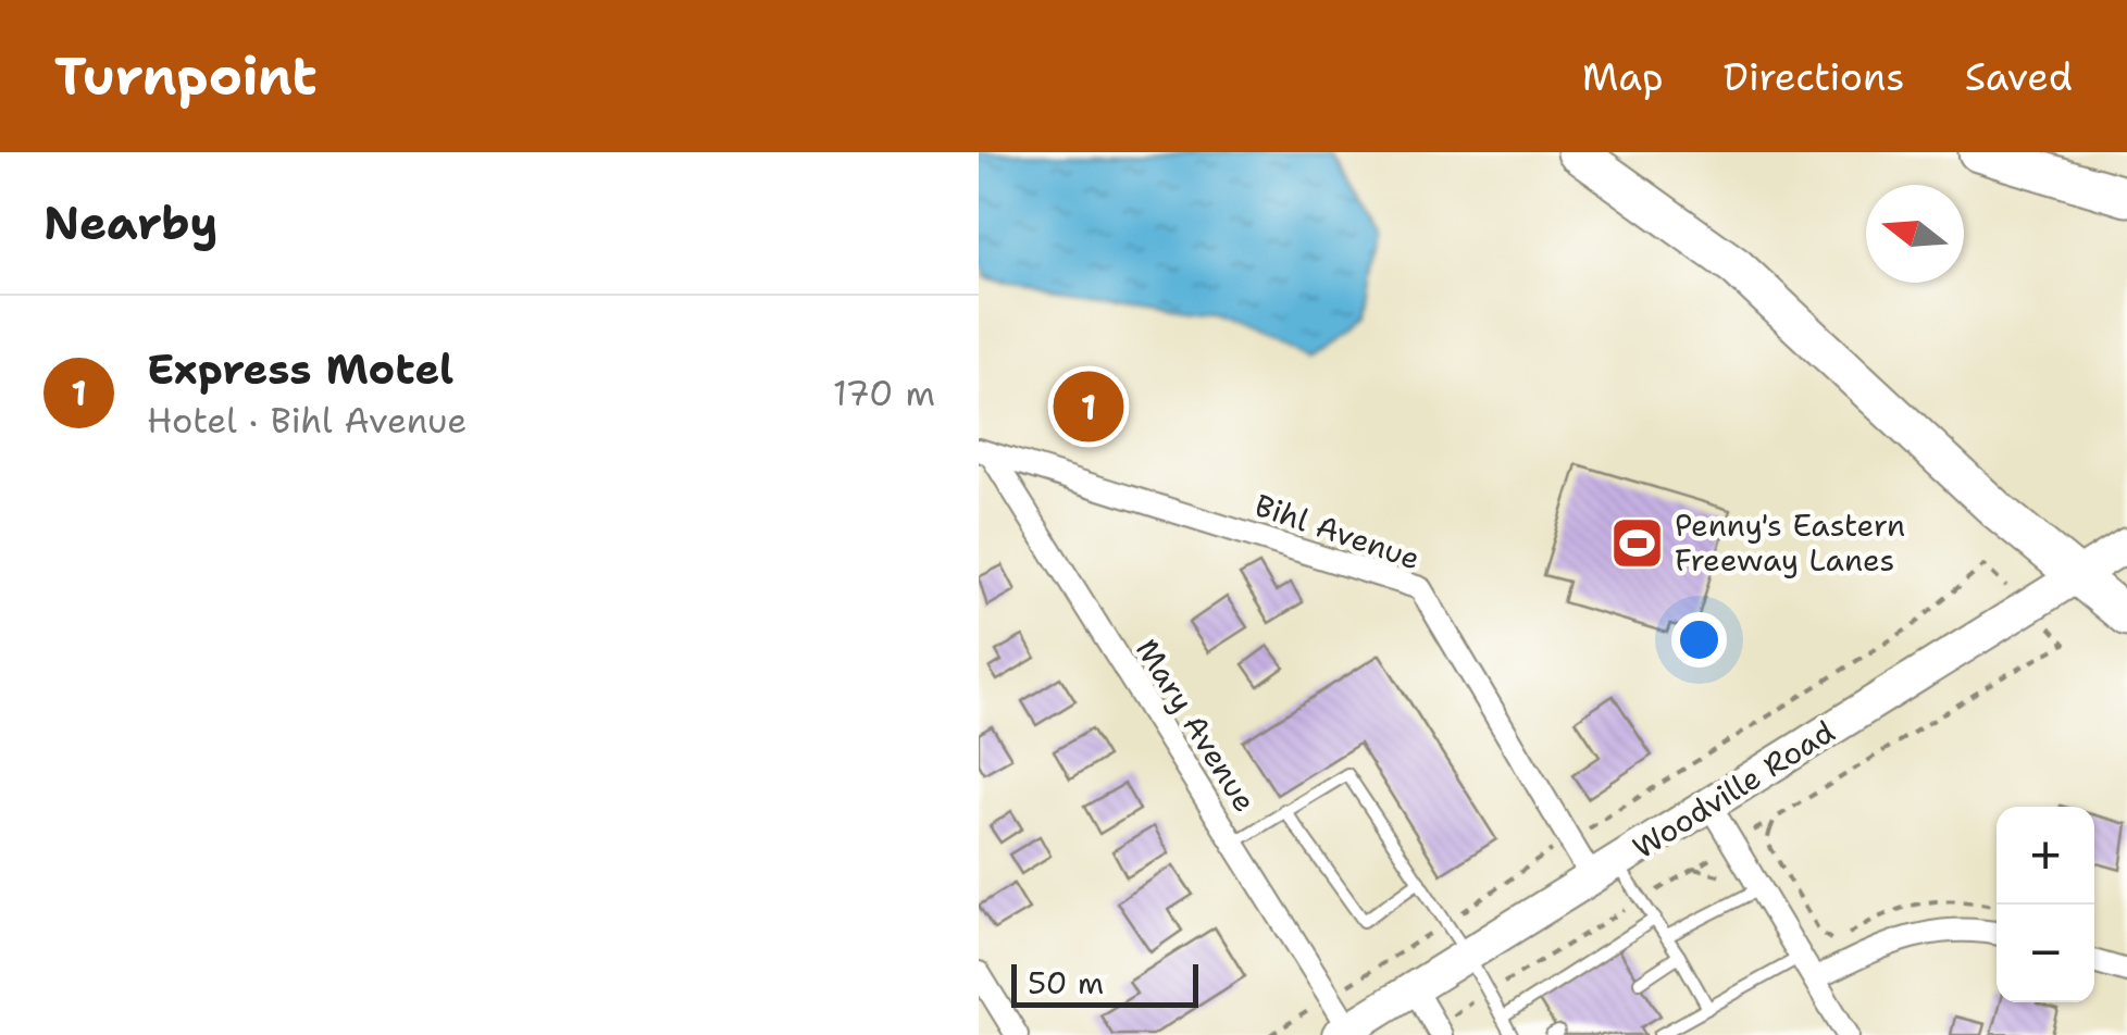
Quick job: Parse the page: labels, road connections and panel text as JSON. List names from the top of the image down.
{
  "streets": {
    "main road": ["Woodville Road"],
    "street": ["Bihl Avenue", "Mary Avenue"]
  },
  "crossings": [
    ["Bihl Avenue", "Mary Avenue"],
    ["Bihl Avenue", "Woodville Road"],
    ["Mary Avenue", "Woodville Road"]
  ],
  "places": {
    "sports": ["Penny's Eastern Freeway Lanes"]
  },
  "scale_bar": "50 m",
  "north": "left",
  "page": {
    "header": "Turnpoint",
    "nav": ["Map", "Directions", "Saved"],
    "heading": "Nearby",
    "list": [
      {
        "mark": "1",
        "name": "Express Motel",
        "note": "Hotel · Bihl Avenue",
        "value": "170 m"
      }
    ],
    "pins": "1",
    "map_buttons": ["+", "−"],
    "scale": "50 m"
  }
}
